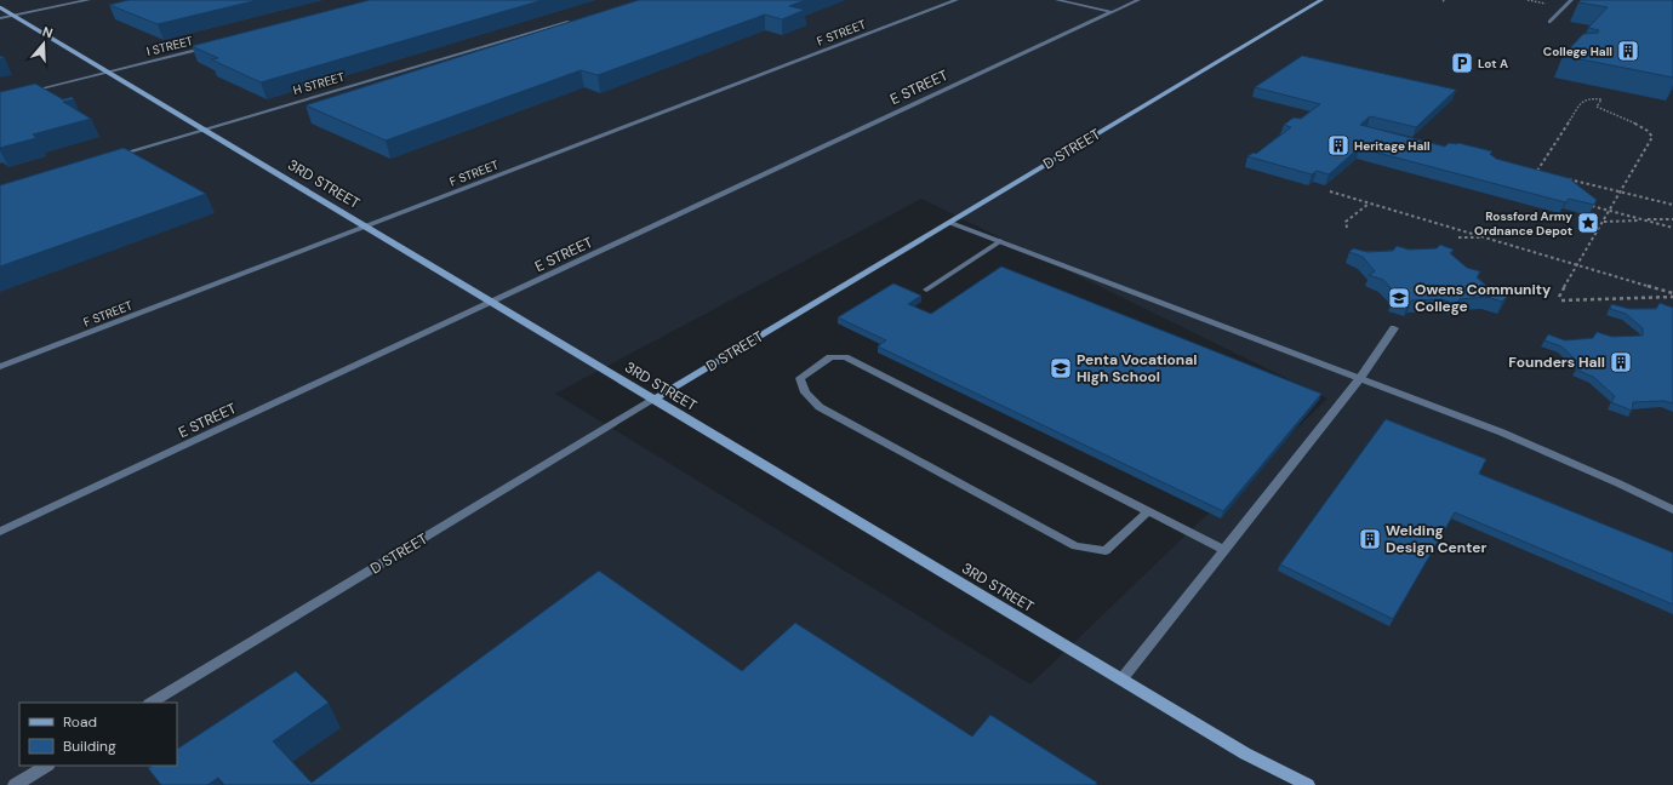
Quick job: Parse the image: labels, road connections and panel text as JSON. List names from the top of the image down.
{
  "streets": {
    "street": [
      "F STREET",
      "I STREET",
      "H STREET",
      "E STREET",
      "D STREET",
      "3RD STREET"
    ]
  },
  "crossings": [
    ["F STREET", "3RD STREET"],
    ["I STREET", "3RD STREET"],
    ["H STREET", "3RD STREET"],
    ["E STREET", "3RD STREET"],
    ["D STREET", "3RD STREET"]
  ],
  "places": {
    "building": [
      "College Hall",
      "Heritage Hall",
      "Founders Hall",
      "Welding Design Center"
    ],
    "parking": ["Lot A"],
    "place": ["Rossford Army Ordnance Depot"],
    "school or university": ["Owens Community College", "Penta Vocational High School"]
  },
  "legend": ["Road", "Building"],
  "north": "top"
}
